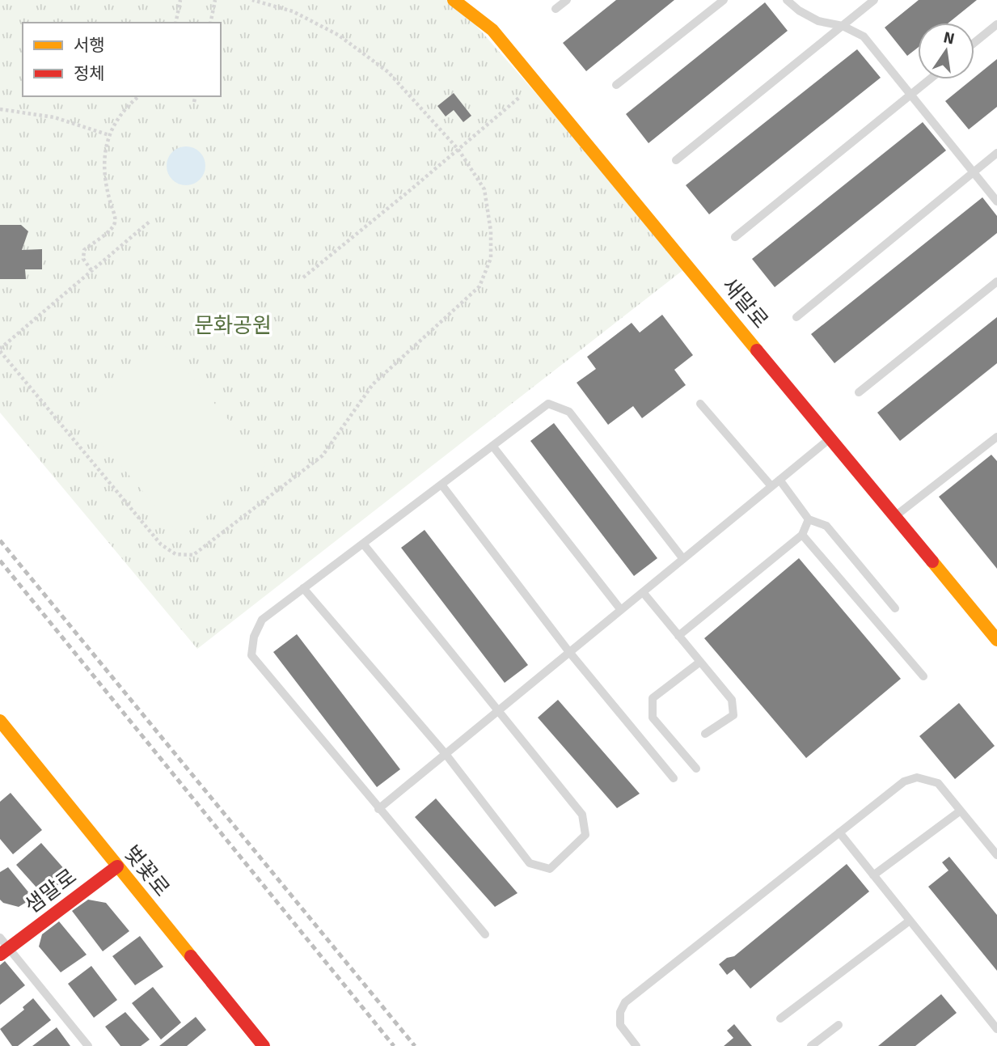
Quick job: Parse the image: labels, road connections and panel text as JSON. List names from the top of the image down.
{
  "streets": {
    "street": ["새말로", "벚꽃로", "샘말로"]
  },
  "crossings": [
    ["벚꽃로", "샘말로"]
  ],
  "parks": ["문화공원"],
  "legend": ["서행", "정체"],
  "north": "top"
}
